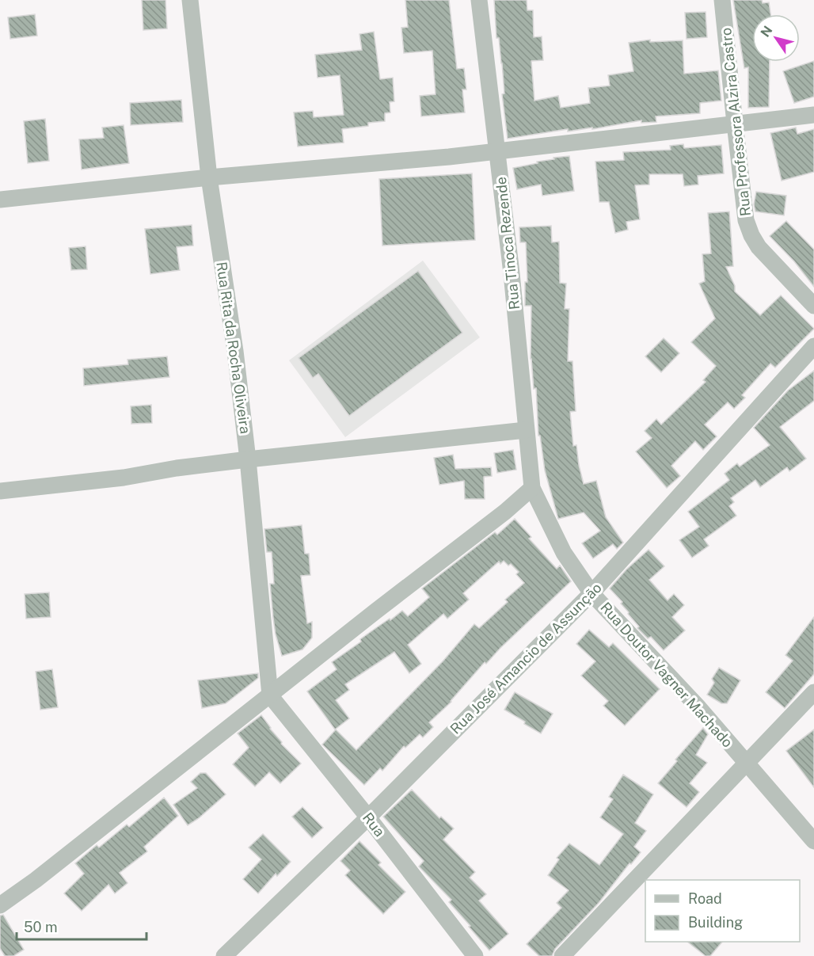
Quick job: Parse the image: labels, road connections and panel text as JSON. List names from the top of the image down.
{
  "streets": {
    "street": [
      "Rua Professora Alzira Castro",
      "Rua Tinoca Rezende",
      "Rua Rita da Rocha Oliveira",
      "Rua José Amancio de Assunção",
      "Rua Doutor Vagner Machado",
      "Rua"
    ]
  },
  "crossings": [
    ["Rua Tinoca Rezende", "Rua Doutor Vagner Machado"],
    ["Rua Rita da Rocha Oliveira", "Rua"],
    ["Rua José Amancio de Assunção", "Rua Doutor Vagner Machado"],
    ["Rua José Amancio de Assunção", "Rua"]
  ],
  "legend": ["Road", "Building"],
  "scale_bar": "50 m",
  "north": "top left"
}
